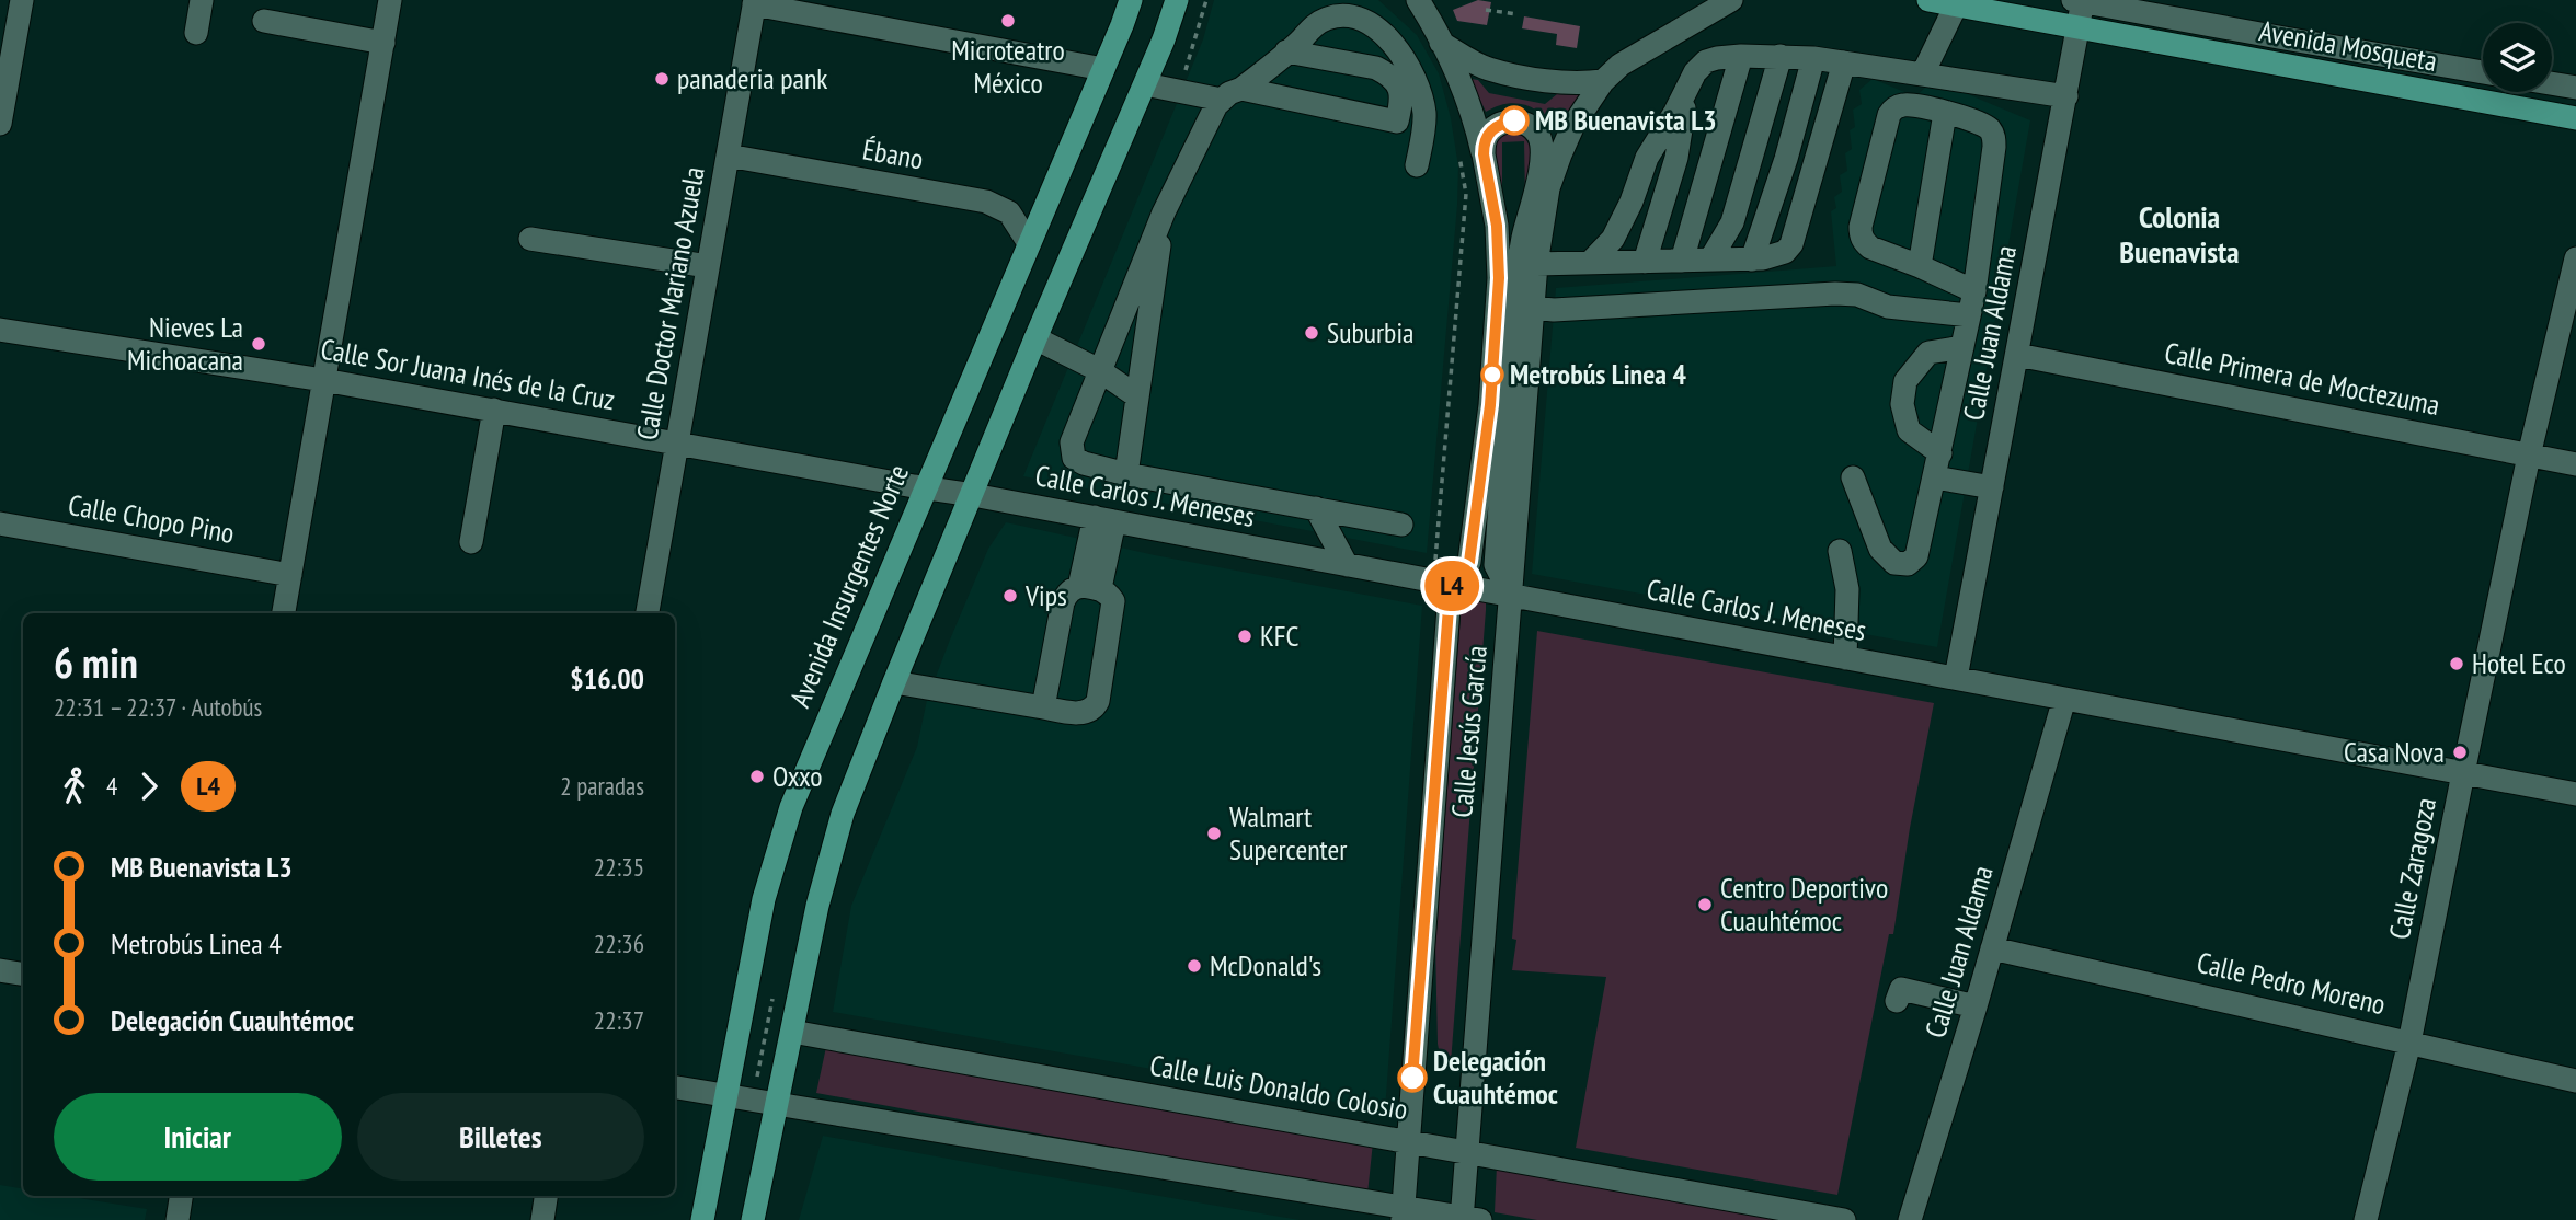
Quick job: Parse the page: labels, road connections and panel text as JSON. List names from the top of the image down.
{
  "streets": {
    "main road": ["Avenida Mosqueta", "Avenida Insurgentes Norte"],
    "street": [
      "Ébano",
      "Calle Doctor Mariano Azuela",
      "Calle Juan Aldama",
      "Calle Sor Juana Inés de la Cruz",
      "Calle Primera de Moctezuma",
      "Calle Carlos J. Meneses",
      "Calle Chopo Pino",
      "Calle Jesús García",
      "Calle Zaragoza",
      "Calle Pedro Moreno",
      "Calle Luis Donaldo Colosio"
    ]
  },
  "crossings": [
    ["Avenida Mosqueta", "Calle Juan Aldama"],
    ["Ébano", "Calle Doctor Mariano Azuela"],
    ["Ébano", "Avenida Insurgentes Norte"],
    ["Calle Doctor Mariano Azuela", "Calle Sor Juana Inés de la Cruz"],
    ["Calle Juan Aldama", "Calle Primera de Moctezuma"],
    ["Calle Juan Aldama", "Calle Carlos J. Meneses"],
    ["Calle Juan Aldama", "Calle Pedro Moreno"],
    ["Calle Sor Juana Inés de la Cruz", "Calle Carlos J. Meneses"],
    ["Calle Sor Juana Inés de la Cruz", "Avenida Insurgentes Norte"],
    ["Calle Primera de Moctezuma", "Calle Zaragoza"],
    ["Calle Carlos J. Meneses", "Avenida Insurgentes Norte"],
    ["Calle Carlos J. Meneses", "Calle Jesús García"],
    ["Calle Carlos J. Meneses", "Calle Zaragoza"],
    ["Calle Jesús García", "Calle Luis Donaldo Colosio"],
    ["Calle Zaragoza", "Calle Pedro Moreno"]
  ],
  "districts": ["Colonia Buenavista"],
  "places": [
    "Microteatro México",
    "panaderia pank",
    "MB Buenavista L3",
    "Suburbia",
    "Nieves La Michoacana",
    "Metrobús Linea 4",
    "Vips",
    "KFC",
    "Hotel Eco",
    "Casa Nova",
    "Oxxo",
    "Walmart Supercenter",
    "Centro Deportivo Cuauhtémoc",
    "McDonald's",
    "Delegación Cuauhtémoc"
  ],
  "lines": ["bus line L4"],
  "page": {
    "on_map": "L4",
    "heading": ["6 min", "22:31 – 22:37 · Autobús", "$16.00"],
    "legs": ["4", "L4", "2 paradas"],
    "list": [
      {
        "name": "MB Buenavista L3",
        "value": "22:35"
      },
      {
        "name": "Metrobús Linea 4",
        "value": "22:36"
      },
      {
        "name": "Delegación Cuauhtémoc",
        "value": "22:37"
      }
    ],
    "buttons": ["Iniciar", "Billetes"]
  }
}
